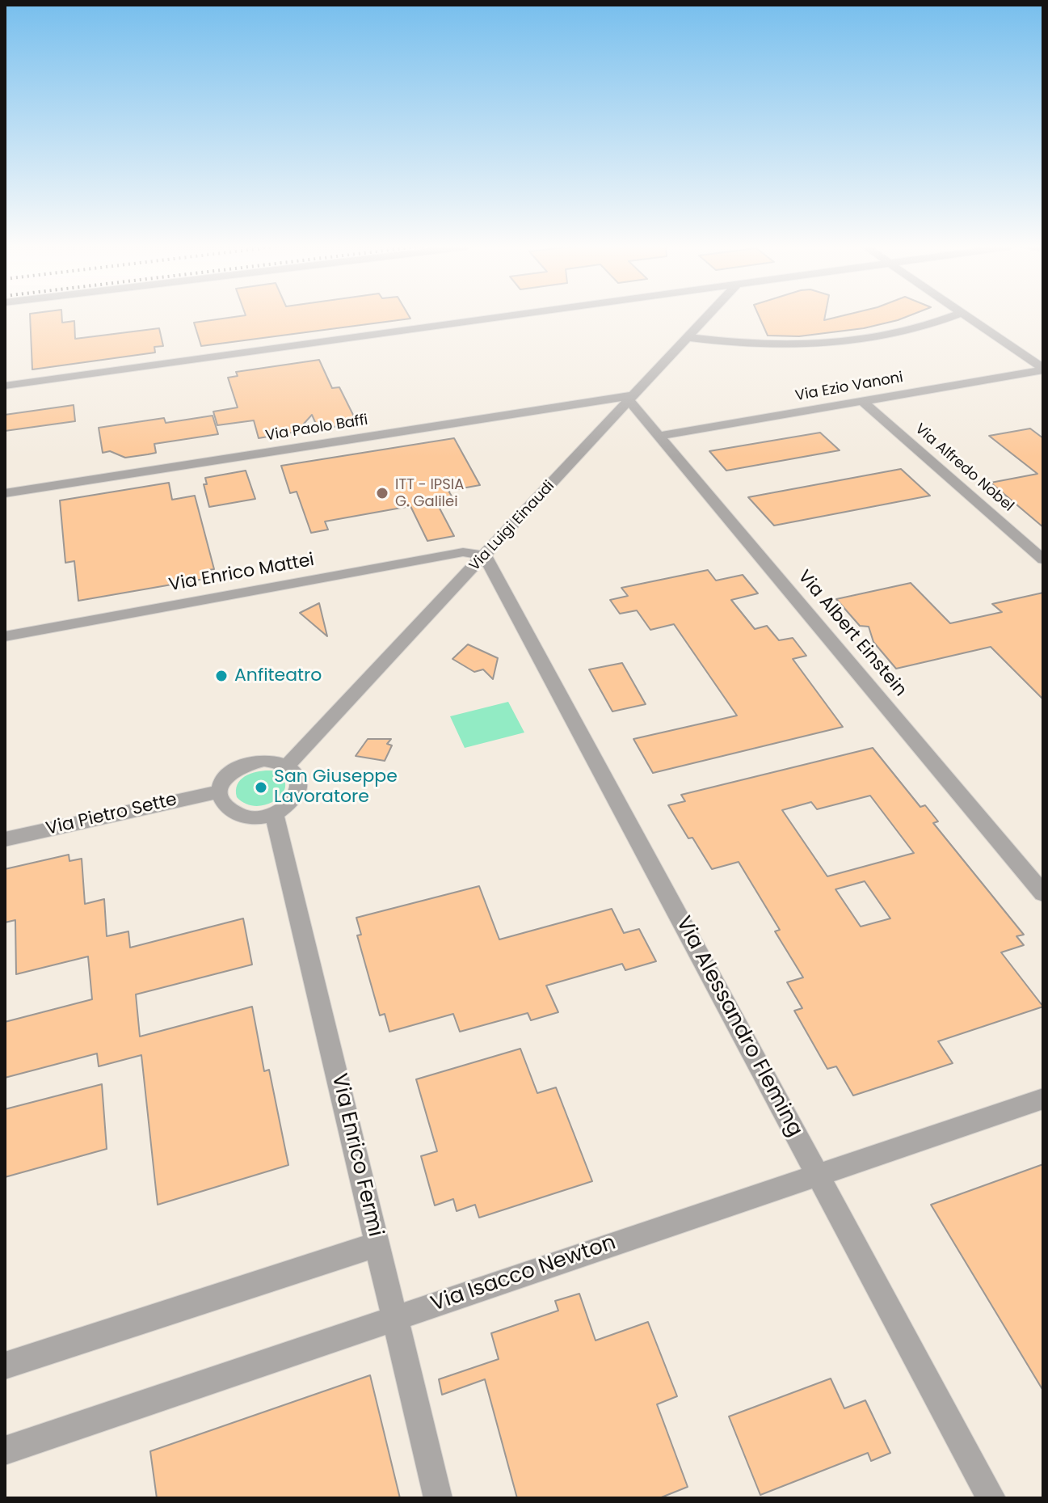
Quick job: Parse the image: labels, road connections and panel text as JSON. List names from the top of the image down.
{
  "streets": {
    "street": [
      "Via Ezio Vanoni",
      "Via Paolo Baffi",
      "Via Alfredo Nobel",
      "Via Luigi Einaudi",
      "Via Enrico Mattei",
      "Via Albert Einstein",
      "Via Pietro Sette",
      "Via Alessandro Fleming",
      "Via Enrico Fermi",
      "Via Isacco Newton"
    ]
  },
  "crossings": [
    ["Via Ezio Vanoni", "Via Alfredo Nobel"],
    ["Via Ezio Vanoni", "Via Albert Einstein"],
    ["Via Paolo Baffi", "Via Luigi Einaudi"],
    ["Via Paolo Baffi", "Via Albert Einstein"],
    ["Via Luigi Einaudi", "Via Enrico Mattei"],
    ["Via Luigi Einaudi", "Via Albert Einstein"],
    ["Via Luigi Einaudi", "Via Pietro Sette"],
    ["Via Luigi Einaudi", "Via Alessandro Fleming"],
    ["Via Luigi Einaudi", "Via Enrico Fermi"],
    ["Via Enrico Mattei", "Via Alessandro Fleming"],
    ["Via Pietro Sette", "Via Enrico Fermi"],
    ["Via Alessandro Fleming", "Via Isacco Newton"],
    ["Via Enrico Fermi", "Via Isacco Newton"]
  ],
  "places": ["ITT - IPSIA G. Galilei", "Anfiteatro", "San Giuseppe Lavoratore"]
}
